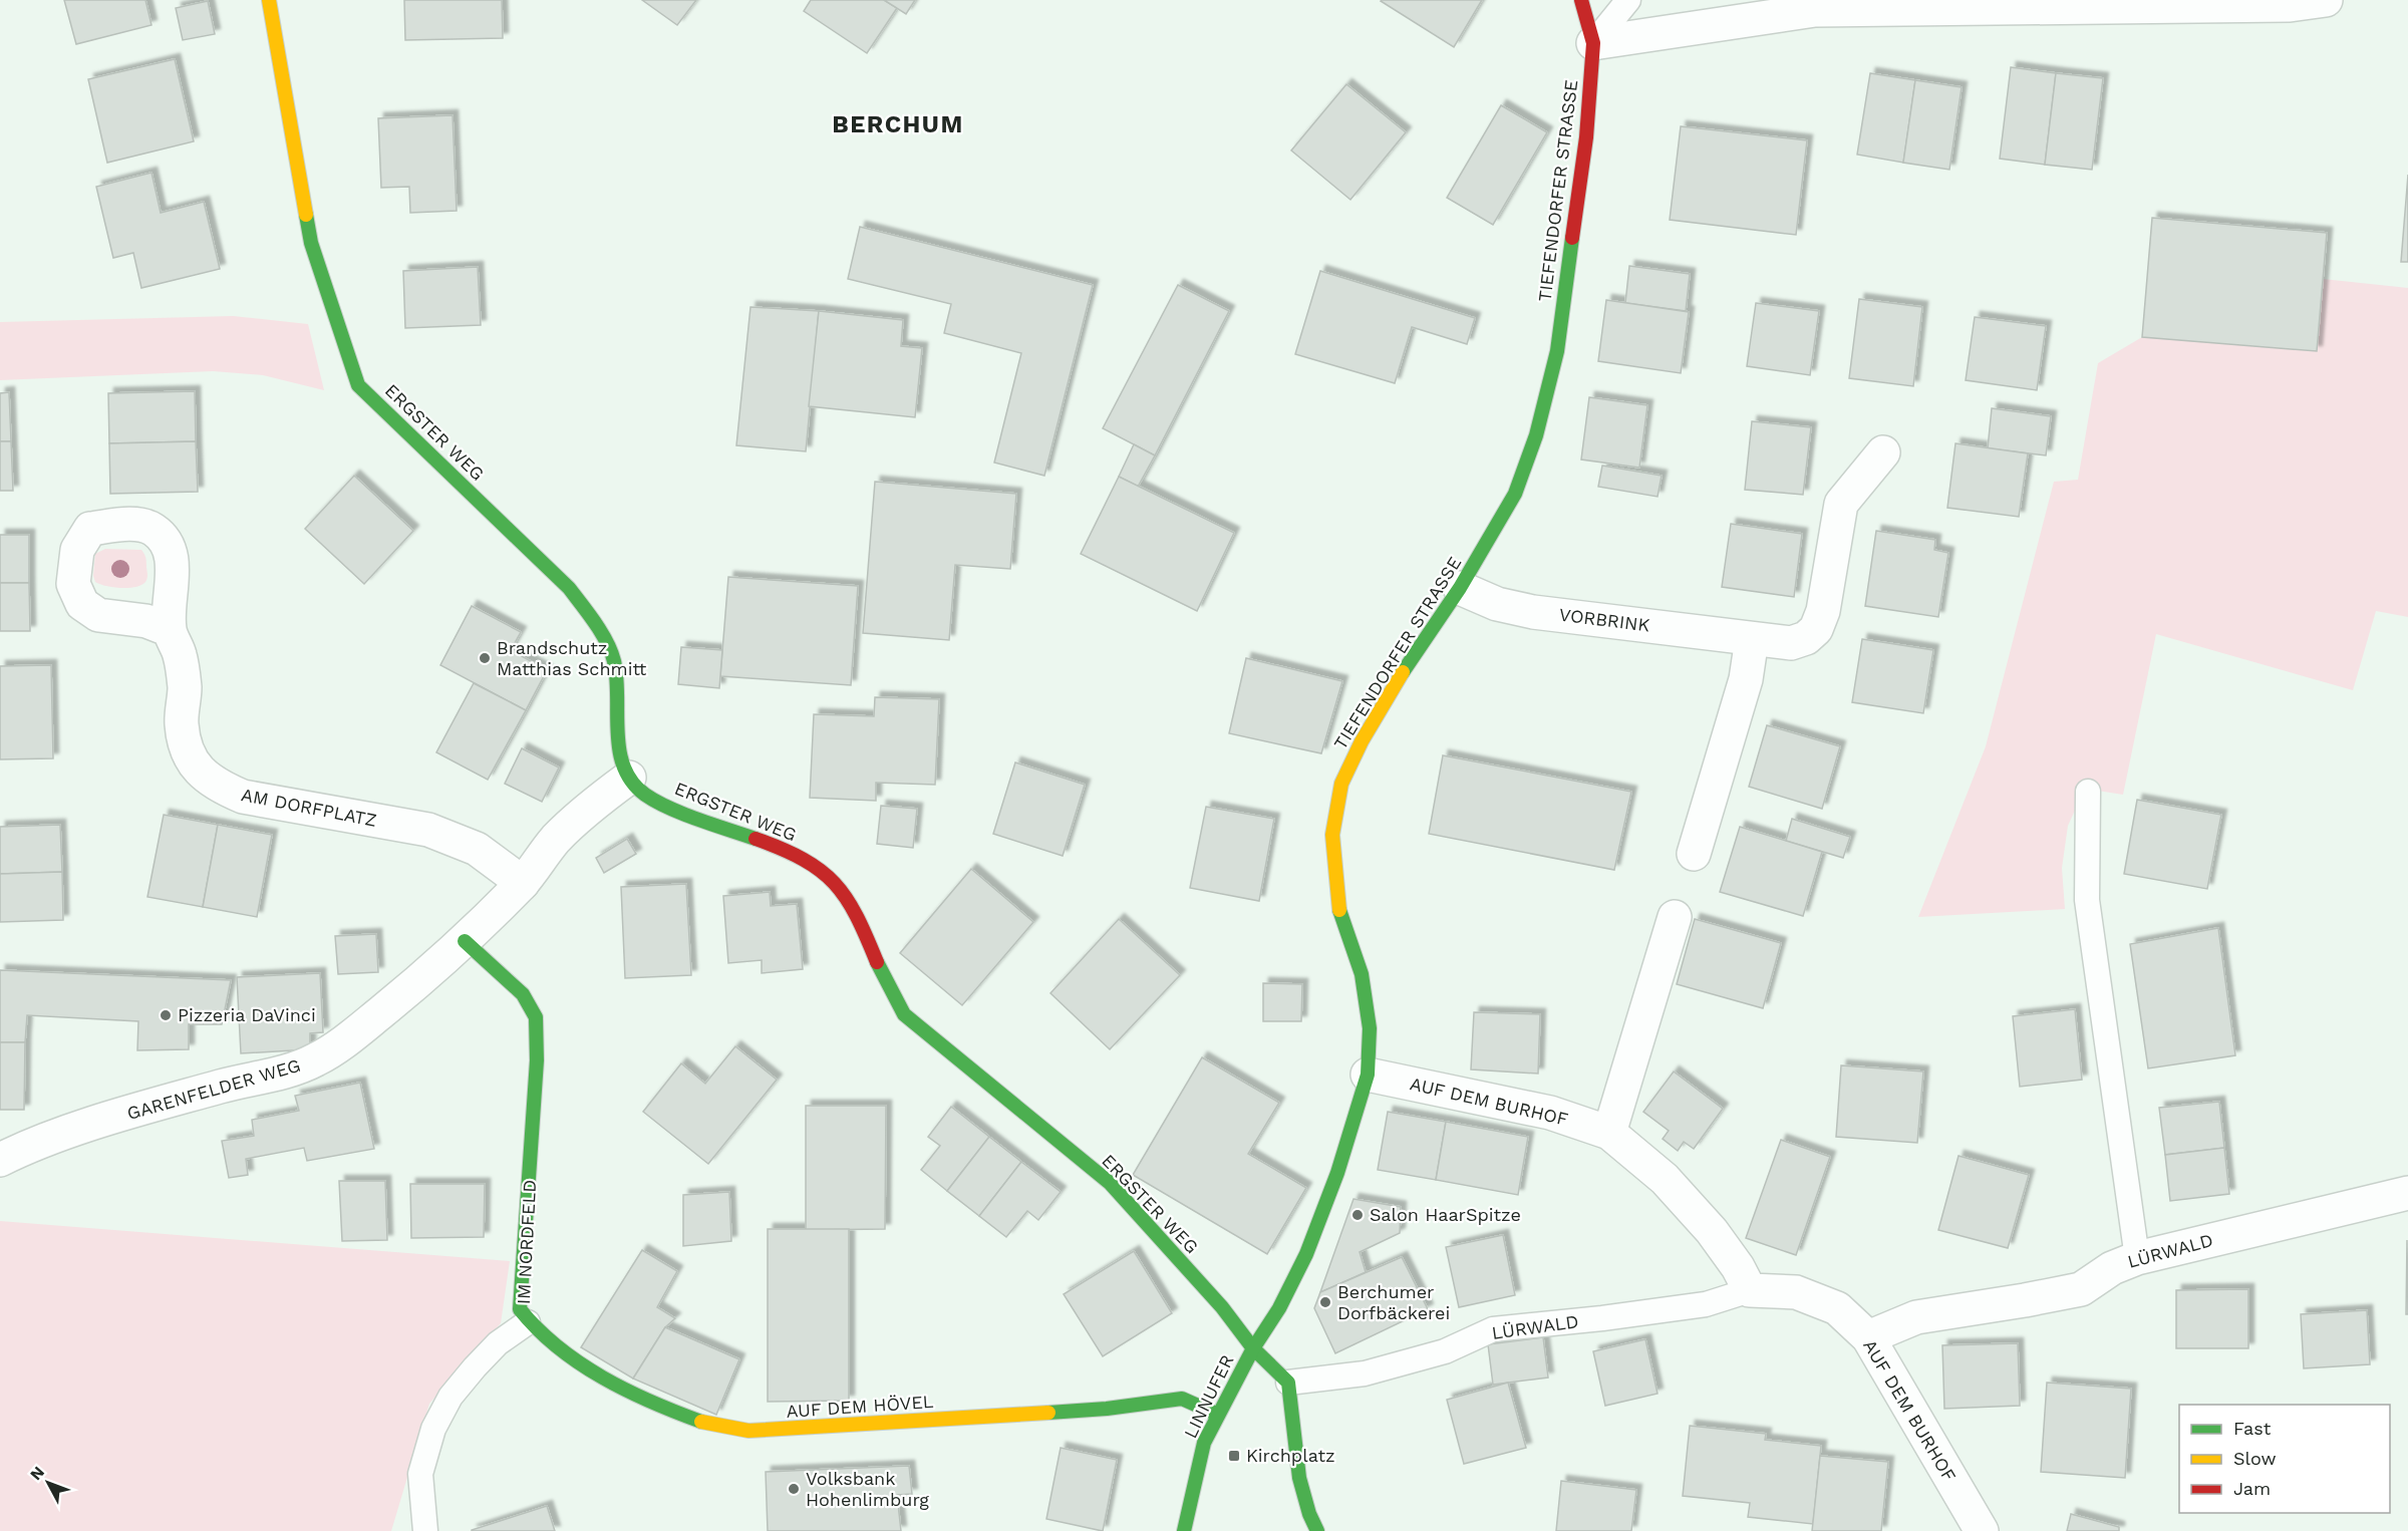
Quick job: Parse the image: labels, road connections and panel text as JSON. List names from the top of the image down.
{
  "streets": {
    "street": [
      "TIEFENDORFER STRASSE",
      "ERGSTER WEG",
      "VORBRINK",
      "AM DORFPLATZ",
      "GARENFELDER WEG",
      "AUF DEM BURHOF",
      "IM NORDFELD",
      "LÜRWALD",
      "LINNUFER",
      "AUF DEM HÖVEL"
    ]
  },
  "crossings": [
    ["TIEFENDORFER STRASSE", "ERGSTER WEG"],
    ["TIEFENDORFER STRASSE", "VORBRINK"],
    ["TIEFENDORFER STRASSE", "AUF DEM BURHOF"],
    ["TIEFENDORFER STRASSE", "LINNUFER"],
    ["ERGSTER WEG", "LÜRWALD"],
    ["ERGSTER WEG", "LINNUFER"],
    ["GARENFELDER WEG", "IM NORDFELD"],
    ["AUF DEM BURHOF", "LÜRWALD"],
    ["IM NORDFELD", "AUF DEM HÖVEL"],
    ["LINNUFER", "AUF DEM HÖVEL"]
  ],
  "districts": ["BERCHUM"],
  "places": {
    "other": [
      "Brandschutz Matthias Schmitt",
      "Pizzeria DaVinci",
      "Salon HaarSpitze",
      "Berchumer Dorfbäckerei",
      "Volksbank Hohenlimburg"
    ],
    "transit": ["Kirchplatz"]
  },
  "legend": ["Fast", "Slow", "Jam"],
  "north": "top left"
}
